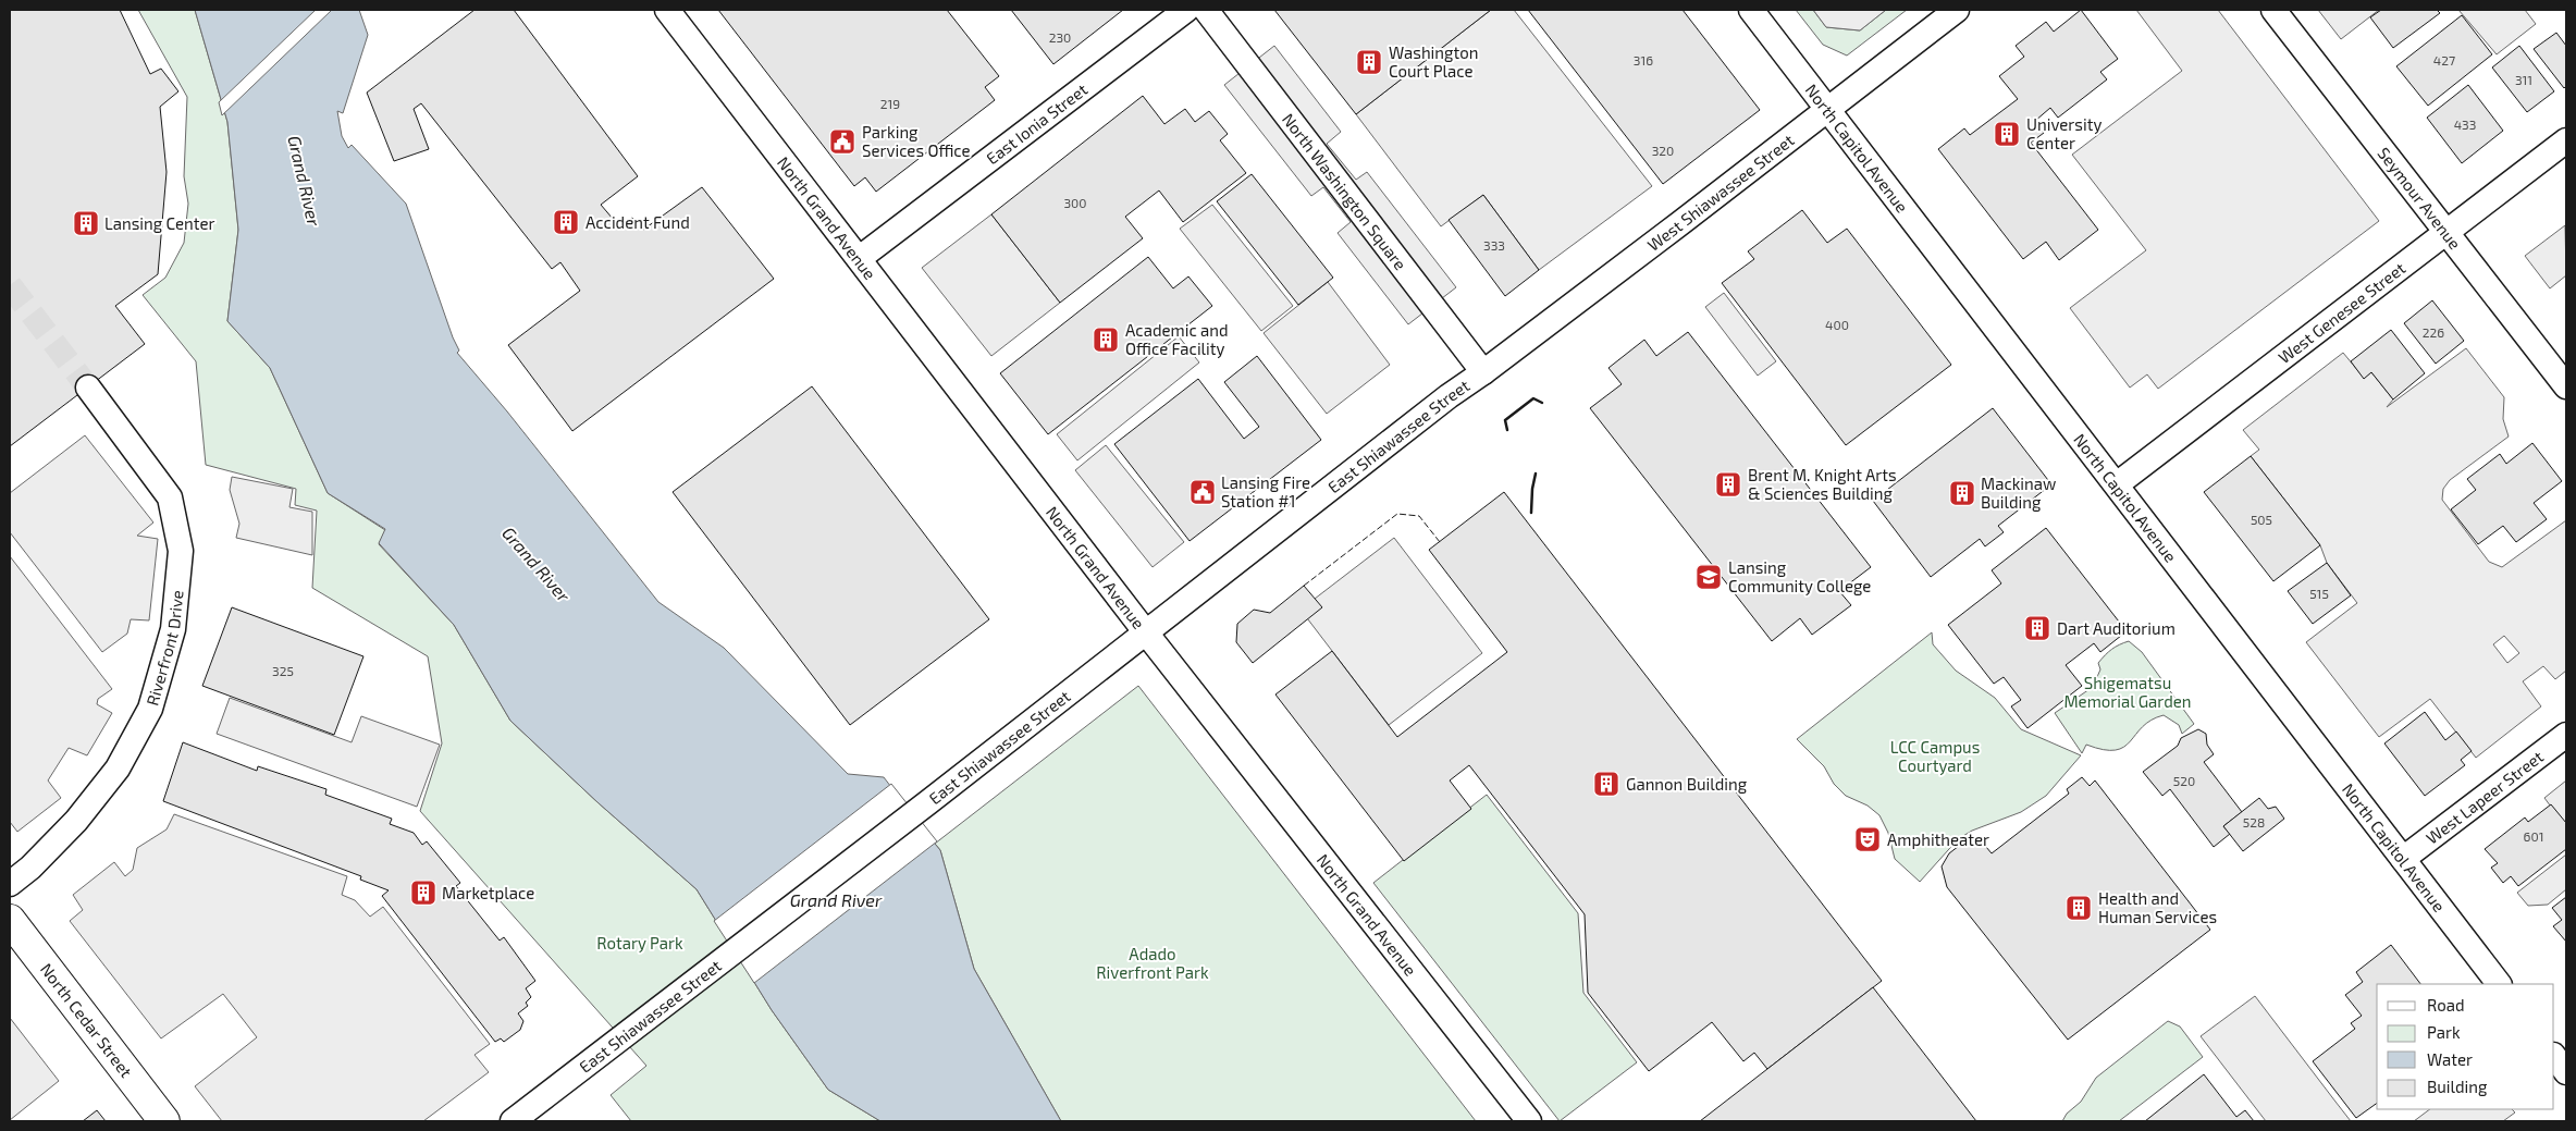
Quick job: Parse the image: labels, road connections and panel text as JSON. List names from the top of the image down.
{
  "streets": {
    "main road": ["North Cedar Street"],
    "street": [
      "East Ionia Street",
      "North Capitol Avenue",
      "North Washington Square",
      "West Shiawassee Street",
      "Seymour Avenue",
      "North Grand Avenue",
      "West Genesee Street",
      "East Shiawassee Street",
      "Riverfront Drive",
      "West Lapeer Street"
    ]
  },
  "crossings": [
    ["East Ionia Street", "North Grand Avenue"],
    ["North Capitol Avenue", "West Shiawassee Street"],
    ["North Capitol Avenue", "West Genesee Street"],
    ["North Capitol Avenue", "West Lapeer Street"],
    ["North Washington Square", "West Shiawassee Street"],
    ["North Washington Square", "East Shiawassee Street"],
    ["West Shiawassee Street", "East Shiawassee Street"],
    ["Seymour Avenue", "West Genesee Street"],
    ["North Grand Avenue", "East Shiawassee Street"]
  ],
  "water": ["Grand River"],
  "parks": [
    "Shigematsu Memorial Garden",
    "LCC Campus Courtyard",
    "Rotary Park",
    "Adado Riverfront Park"
  ],
  "places": {
    "building": [
      "Washington Court Place",
      "University Center",
      "Accident Fund",
      "Lansing Center",
      "Academic and Office Facility",
      "Brent M. Knight Arts & Sciences Building",
      "Mackinaw Building",
      "Dart Auditorium",
      "Gannon Building",
      "Marketplace",
      "Health and Human Services"
    ],
    "public building": ["Parking Services Office", "Lansing Fire Station #1"],
    "school or university": ["Lansing Community College"],
    "theatre": ["Amphitheater"]
  },
  "house_numbers": [
    "230",
    "316",
    "427",
    "311",
    "219",
    "433",
    "320",
    "300",
    "333",
    "400",
    "226",
    "505",
    "515",
    "325",
    "520",
    "528",
    "601"
  ],
  "legend": [
    "Road",
    "Park",
    "Water",
    "Building"
  ]
}
